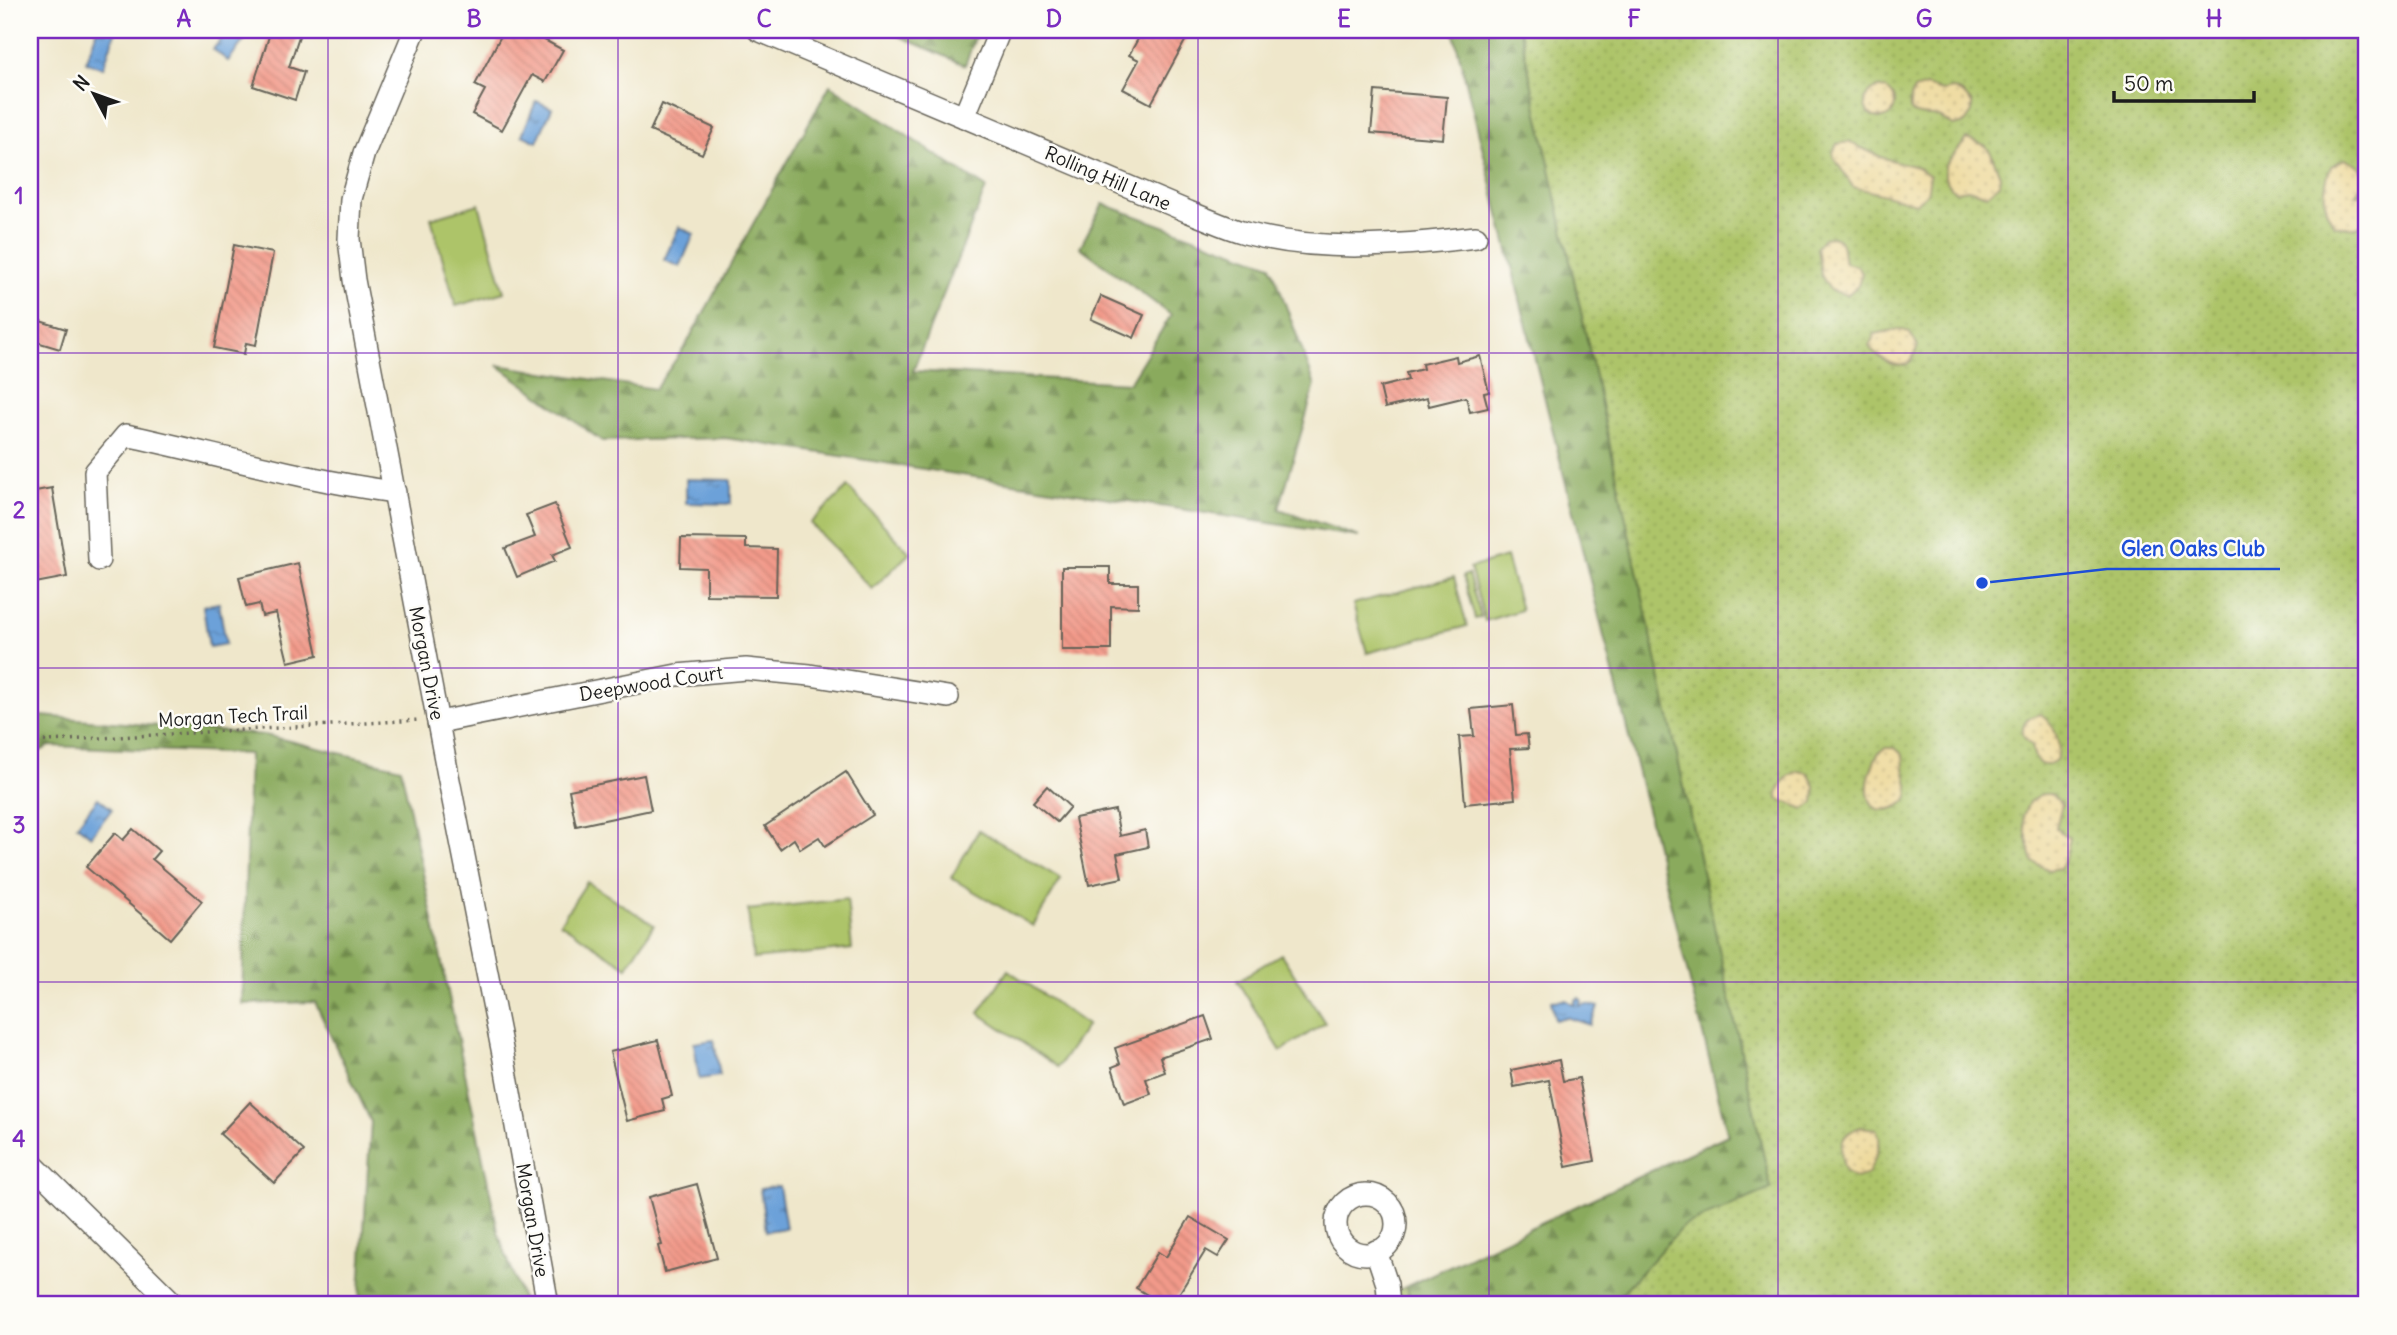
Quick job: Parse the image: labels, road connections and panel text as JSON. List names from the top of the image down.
{
  "streets": {
    "street": ["Rolling Hill Lane", "Morgan Drive", "Deepwood Court"],
    "path": ["Morgan Tech Trail"]
  },
  "crossings": [
    ["Morgan Drive", "Deepwood Court"],
    ["Morgan Drive", "Morgan Tech Trail"],
    ["Deepwood Court", "Morgan Tech Trail"]
  ],
  "places": ["Glen Oaks Club"],
  "scale_bar": "50 m",
  "north": "top left",
  "grid": {
    "columns": [
      "A",
      "B",
      "C",
      "D",
      "E",
      "F",
      "G",
      "H"
    ],
    "rows": [
      "1",
      "2",
      "3",
      "4"
    ]
  }
}
